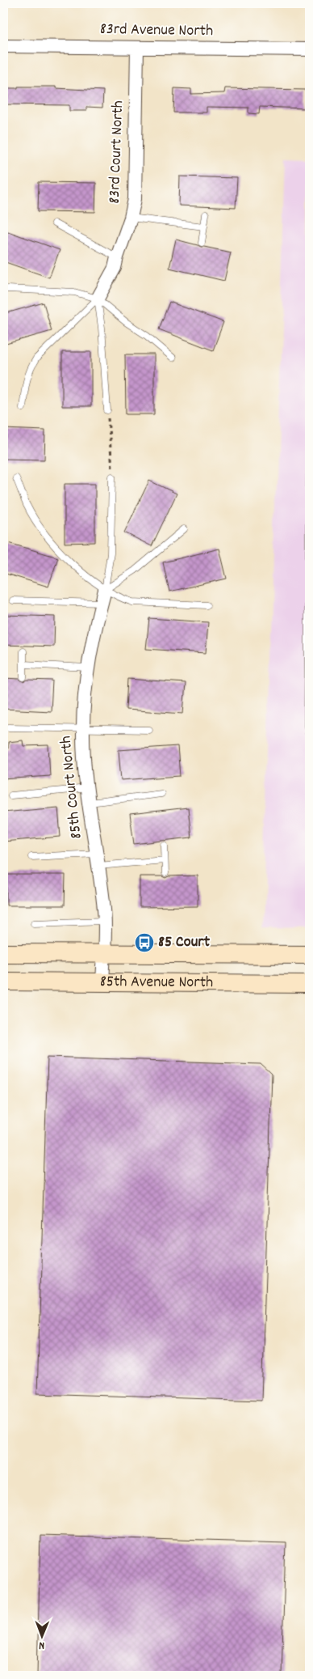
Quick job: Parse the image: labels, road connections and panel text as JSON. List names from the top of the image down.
{
  "streets": {
    "main road": ["85th Avenue North"],
    "street": ["83rd Avenue North", "83rd Court North", "85th Court North"]
  },
  "crossings": [
    ["83rd Avenue North", "83rd Court North"],
    ["85th Court North", "85th Avenue North"]
  ],
  "places": {
    "bus stop": ["85 Court"]
  },
  "north": "bottom"
}
